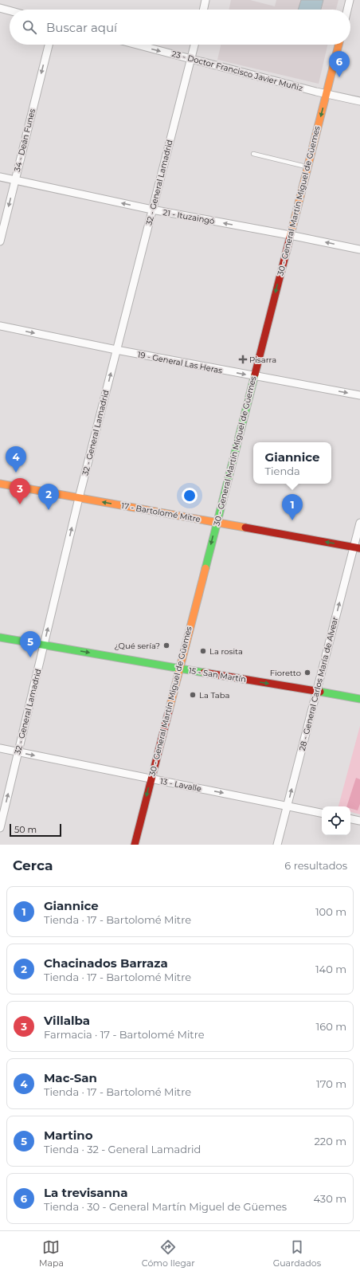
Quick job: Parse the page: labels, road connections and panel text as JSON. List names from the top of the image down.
{
  "streets": {
    "street": [
      "23 - Doctor Francisco Javier Muñiz",
      "34 - Deán Funes",
      "32 - General Lamadrid",
      "30 - General Martín Miguel de Güemes",
      "21 - Ituzaingó",
      "19 - General Las Heras",
      "17 - Bartolomé Mitre",
      "15 - San Martín",
      "28 - General Carlos María de Alvear",
      "13 - Lavalle"
    ]
  },
  "crossings": [
    ["23 - Doctor Francisco Javier Muñiz", "32 - General Lamadrid"],
    ["23 - Doctor Francisco Javier Muñiz", "30 - General Martín Miguel de Güemes"],
    ["34 - Deán Funes", "21 - Ituzaingó"],
    ["32 - General Lamadrid", "21 - Ituzaingó"],
    ["32 - General Lamadrid", "19 - General Las Heras"],
    ["32 - General Lamadrid", "17 - Bartolomé Mitre"],
    ["32 - General Lamadrid", "15 - San Martín"],
    ["32 - General Lamadrid", "13 - Lavalle"],
    ["30 - General Martín Miguel de Güemes", "21 - Ituzaingó"],
    ["30 - General Martín Miguel de Güemes", "19 - General Las Heras"],
    ["30 - General Martín Miguel de Güemes", "17 - Bartolomé Mitre"],
    ["30 - General Martín Miguel de Güemes", "15 - San Martín"],
    ["30 - General Martín Miguel de Güemes", "13 - Lavalle"],
    ["17 - Bartolomé Mitre", "28 - General Carlos María de Alvear"],
    ["15 - San Martín", "28 - General Carlos María de Alvear"],
    ["28 - General Carlos María de Alvear", "13 - Lavalle"]
  ],
  "one_way": [
    "34 - Deán Funes",
    "32 - General Lamadrid",
    "30 - General Martín Miguel de Güemes",
    "21 - Ituzaingó",
    "19 - General Las Heras",
    "17 - Bartolomé Mitre",
    "15 - San Martín",
    "28 - General Carlos María de Alvear",
    "13 - Lavalle"
  ],
  "places": {
    "health": ["Pisarra"],
    "other": [
      "¿Qué sería?",
      "La rosita",
      "Fioretto",
      "La Taba"
    ]
  },
  "scale_bar": "50 m",
  "page": {
    "search": "Buscar aquí",
    "pins": [
      "6",
      "4",
      "3",
      "2",
      "1",
      "5"
    ],
    "popup": ["Giannice", "Tienda"],
    "scale": "50 m",
    "heading": ["Cerca", "6 resultados"],
    "list": [
      {
        "mark": "1",
        "name": "Giannice",
        "note": "Tienda · 17 - Bartolomé Mitre",
        "value": "100 m"
      },
      {
        "mark": "2",
        "name": "Chacinados Barraza",
        "note": "Tienda · 17 - Bartolomé Mitre",
        "value": "140 m"
      },
      {
        "mark": "3",
        "name": "Villalba",
        "note": "Farmacia · 17 - Bartolomé Mitre",
        "value": "160 m"
      },
      {
        "mark": "4",
        "name": "Mac-San",
        "note": "Tienda · 17 - Bartolomé Mitre",
        "value": "170 m"
      },
      {
        "mark": "5",
        "name": "Martino",
        "note": "Tienda · 32 - General Lamadrid",
        "value": "220 m"
      },
      {
        "mark": "6",
        "name": "La trevisanna",
        "note": "Tienda · 30 - General Martín Miguel de Güemes",
        "value": "430 m"
      }
    ],
    "nav": ["Mapa", "Cómo llegar", "Guardados"]
  }
}
